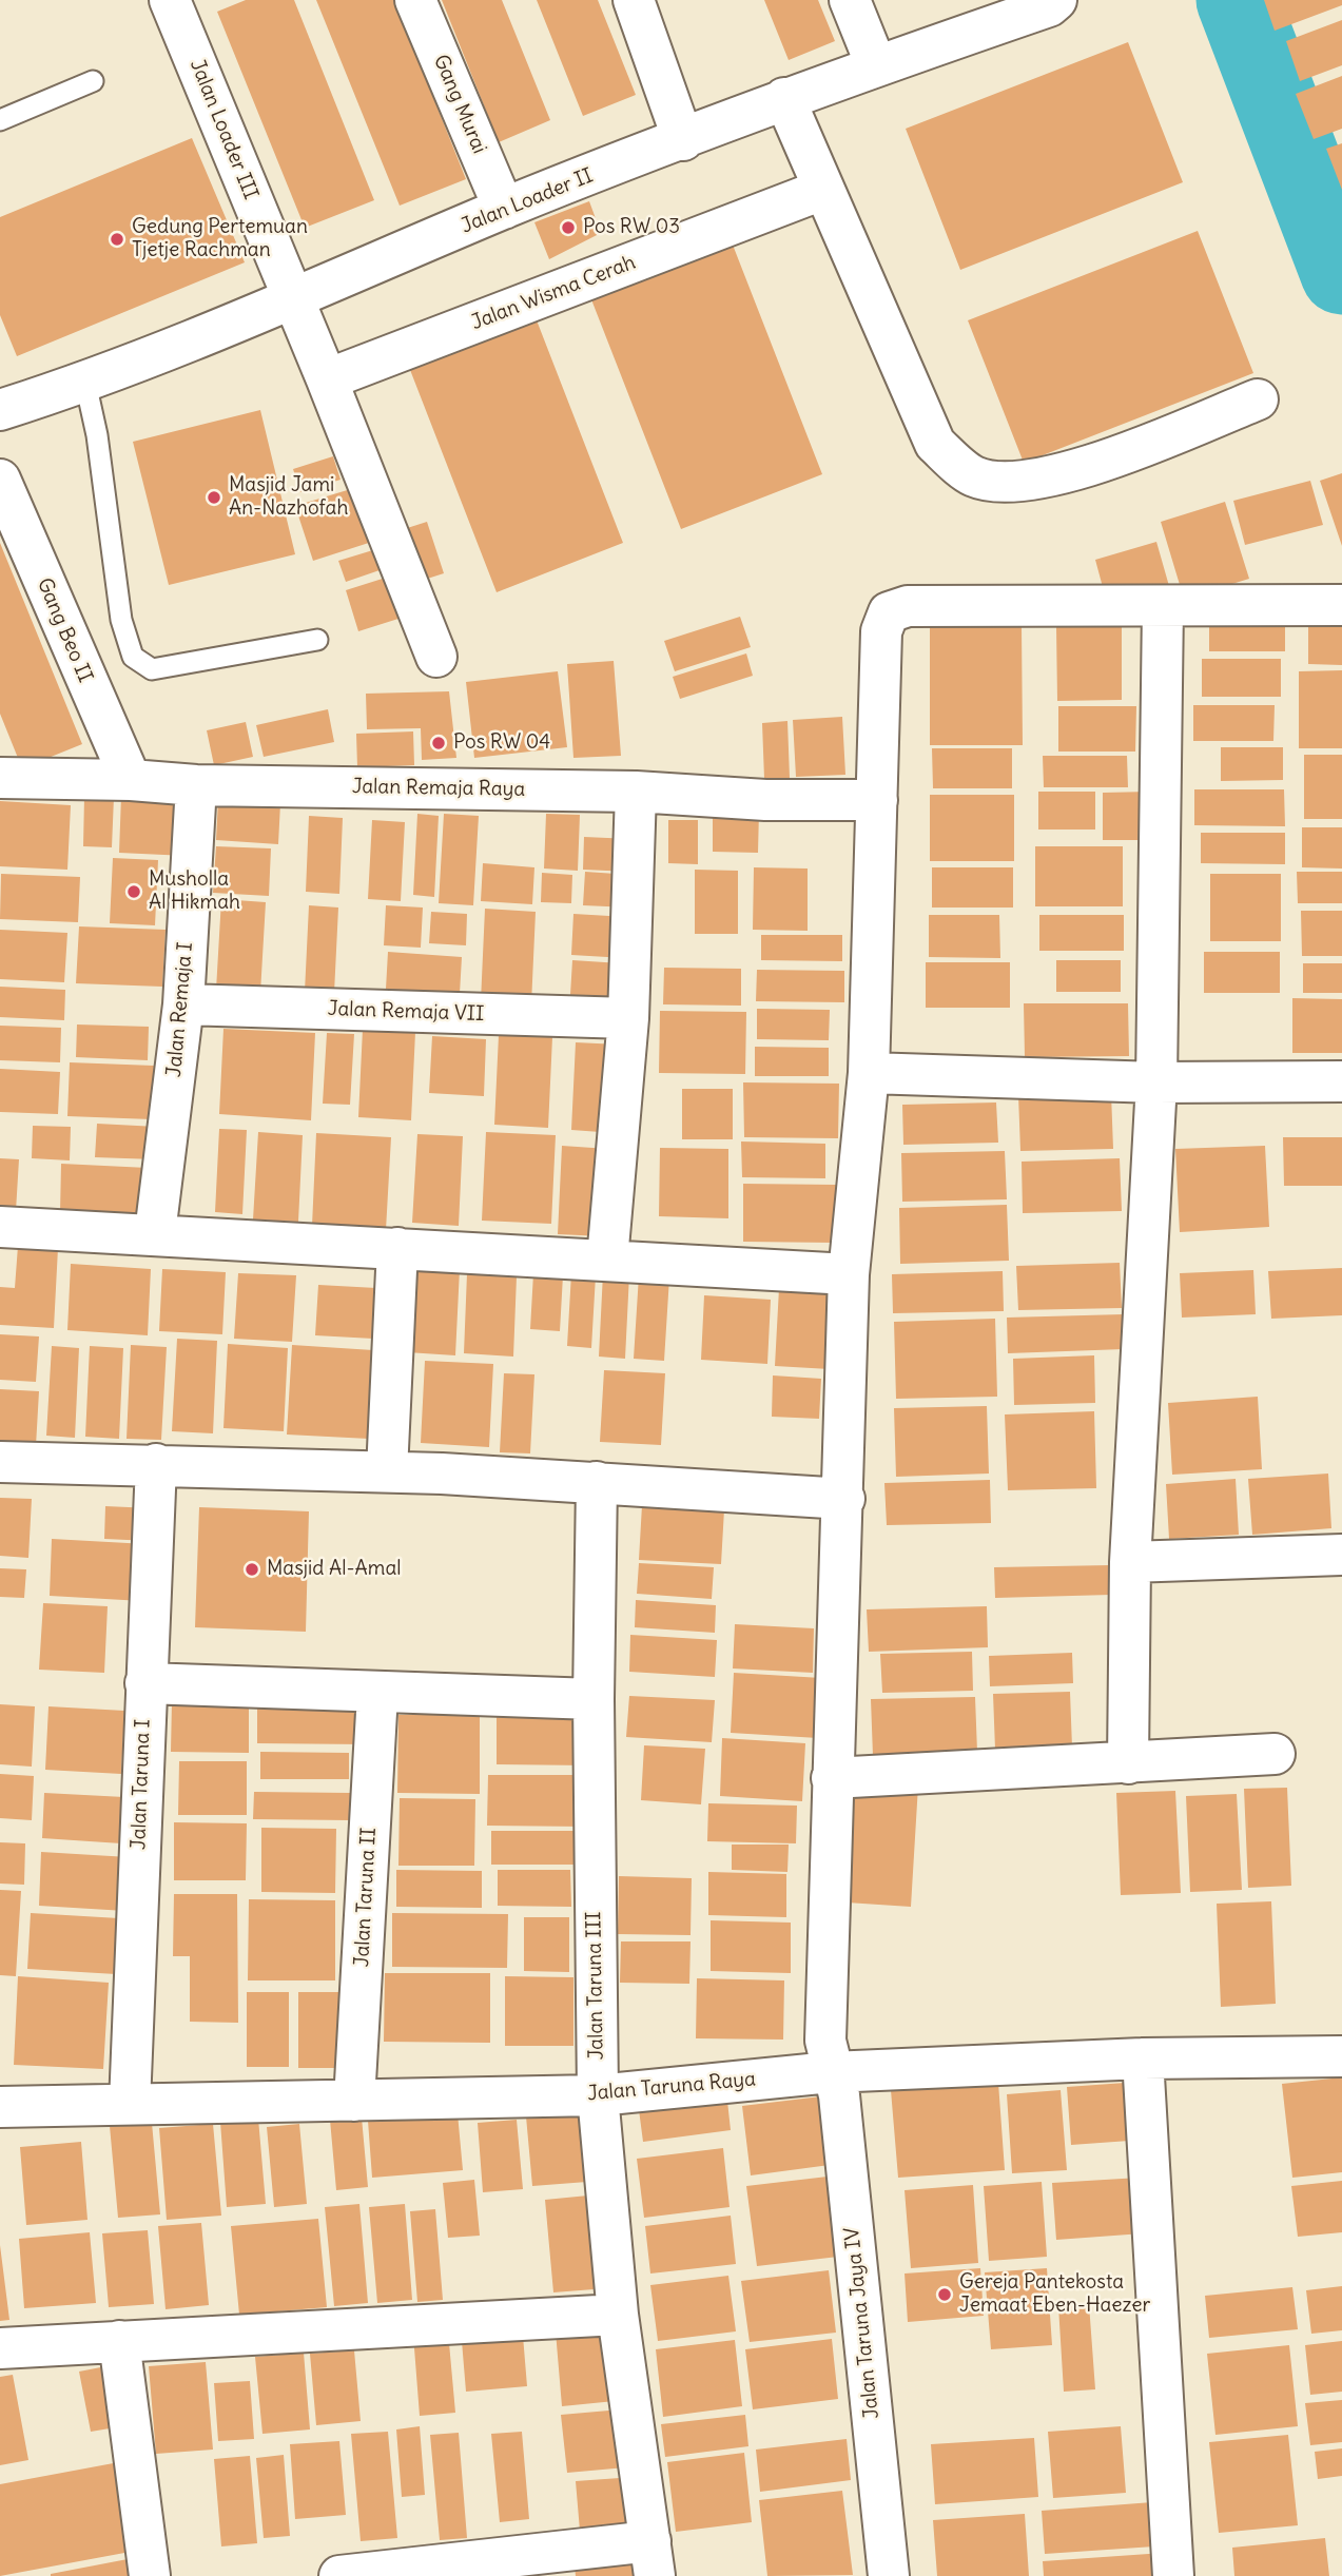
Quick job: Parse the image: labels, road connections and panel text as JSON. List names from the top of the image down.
{
  "streets": {
    "street": [
      "Gang Murai",
      "Jalan Loader III",
      "Jalan Loader II",
      "Jalan Wisma Cerah",
      "Gang Beo II",
      "Jalan Remaja Raya",
      "Jalan Remaja I",
      "Jalan Remaja VII",
      "Jalan Taruna I",
      "Jalan Taruna II",
      "Jalan Taruna III",
      "Jalan Taruna Raya",
      "Jalan Taruna Jaya IV"
    ]
  },
  "crossings": [
    ["Gang Murai", "Jalan Loader II"],
    ["Jalan Loader III", "Jalan Loader II"],
    ["Gang Beo II", "Jalan Remaja Raya"],
    ["Jalan Remaja Raya", "Jalan Remaja I"],
    ["Jalan Remaja Raya", "Jalan Taruna Jaya IV"],
    ["Jalan Remaja I", "Jalan Remaja VII"],
    ["Jalan Taruna I", "Jalan Taruna Raya"],
    ["Jalan Taruna II", "Jalan Taruna Raya"],
    ["Jalan Taruna III", "Jalan Taruna Raya"],
    ["Jalan Taruna Raya", "Jalan Taruna Jaya IV"]
  ],
  "places": [
    "Pos RW 03",
    "Gedung Pertemuan Tjetje Rachman",
    "Masjid Jami An-Nazhofah",
    "Pos RW 04",
    "Musholla Al Hikmah",
    "Masjid Al-Amal",
    "Gereja Pantekosta Jemaat Eben-Haezer"
  ]
}
